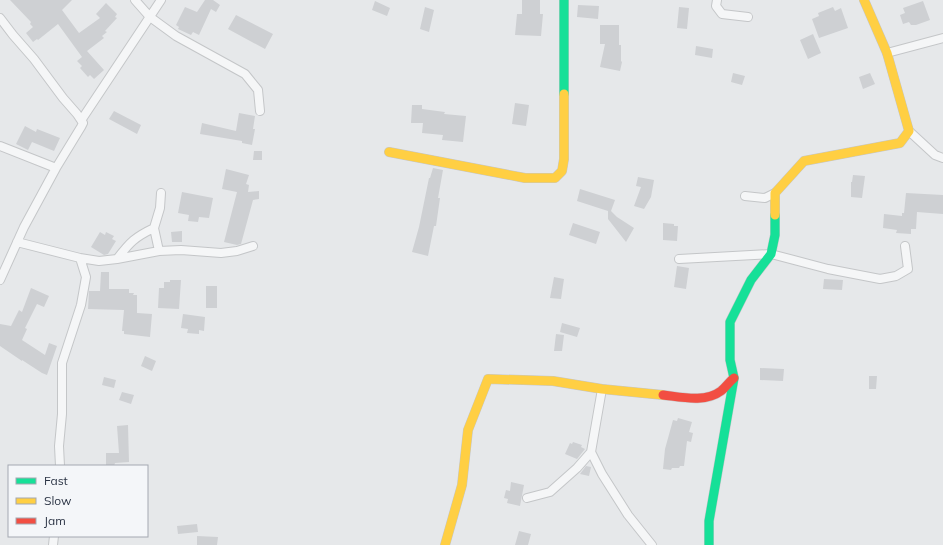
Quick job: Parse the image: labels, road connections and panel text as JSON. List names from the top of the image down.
{
  "legend": ["Fast", "Slow", "Jam"]
}
